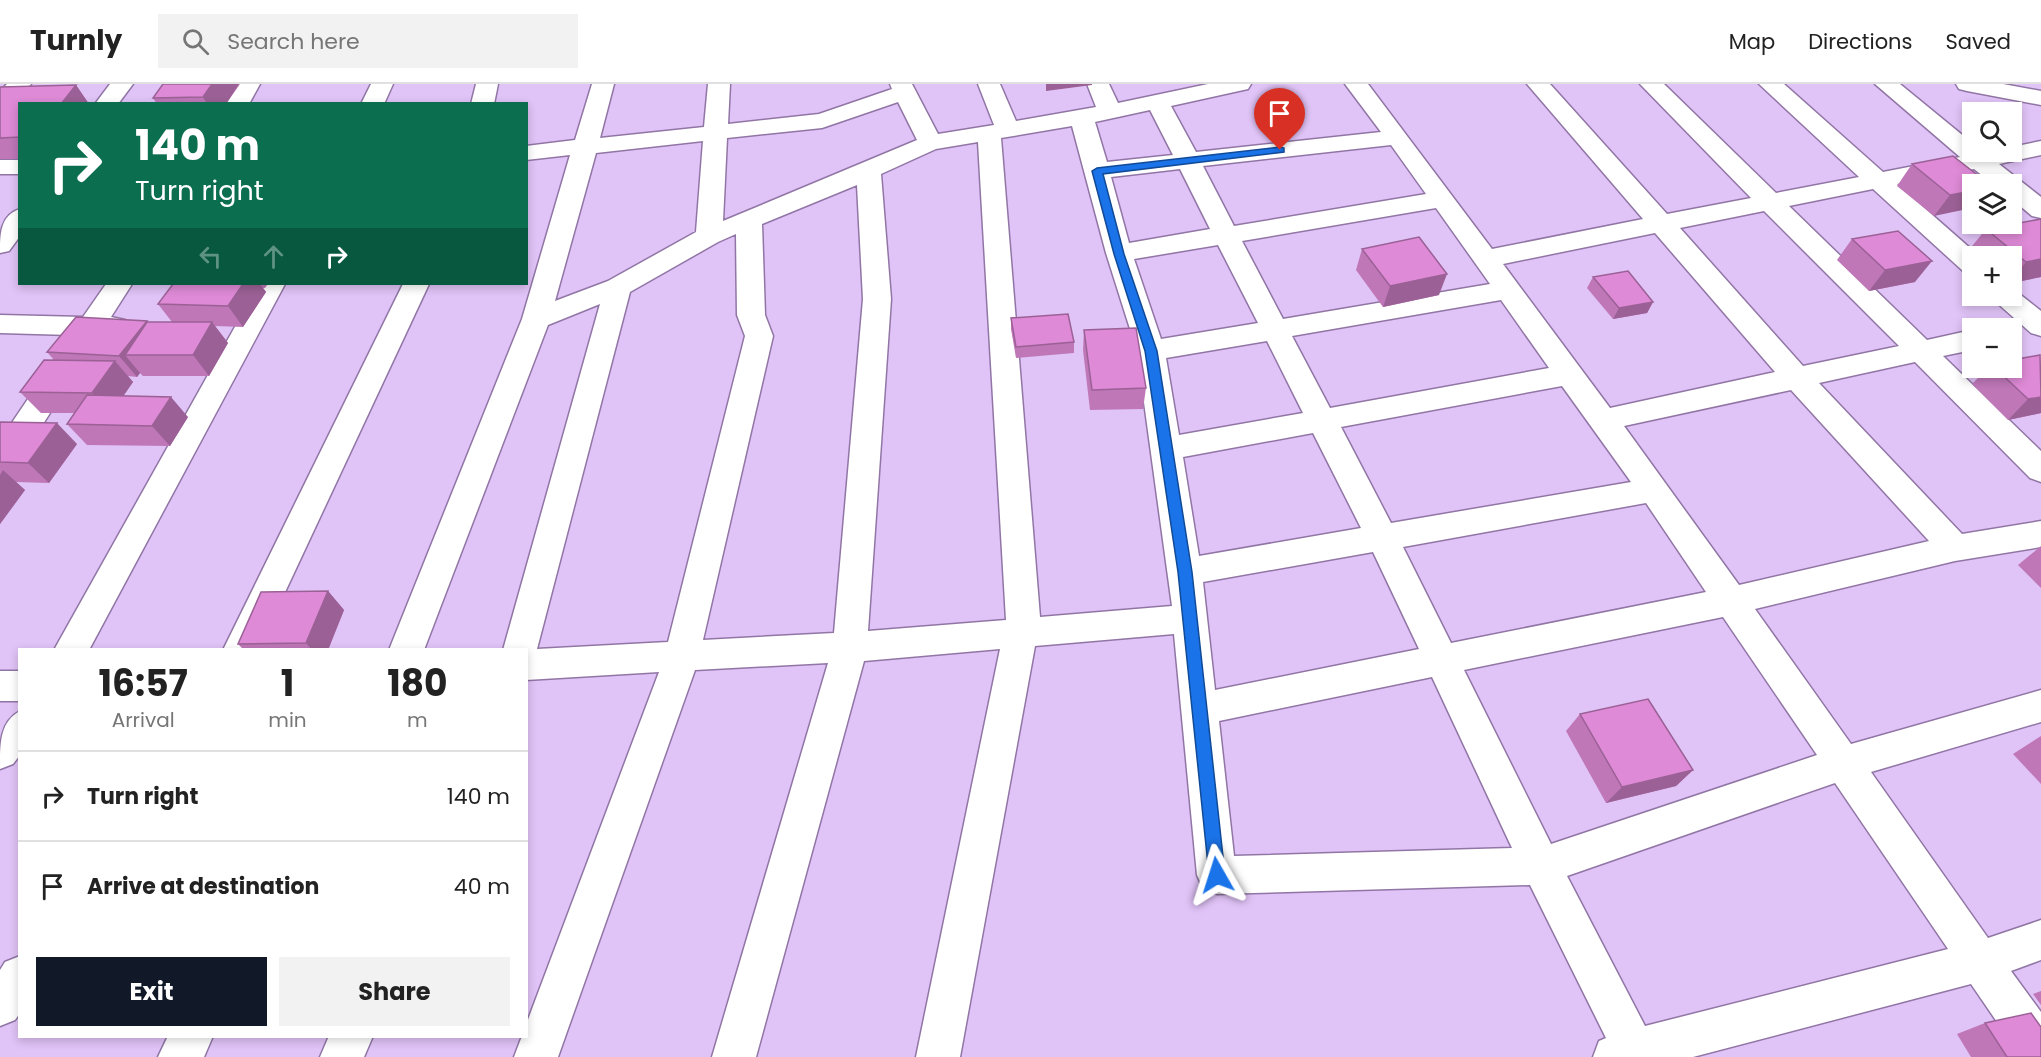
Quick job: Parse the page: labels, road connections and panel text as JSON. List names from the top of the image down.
{
  "page": {
    "header": "Turnly",
    "search": "Search here",
    "nav": ["Map", "Directions", "Saved"],
    "map_buttons": ["+", "−"],
    "turn": ["140 m", "Turn right"],
    "eta": [
      "16:57",
      "Arrival",
      "1",
      "min",
      "180",
      "m"
    ],
    "list": [
      {
        "name": "Turn right",
        "value": "140 m"
      },
      {
        "name": "Arrive at destination",
        "value": "40 m"
      }
    ],
    "buttons": ["Exit", "Share"]
  }
}
